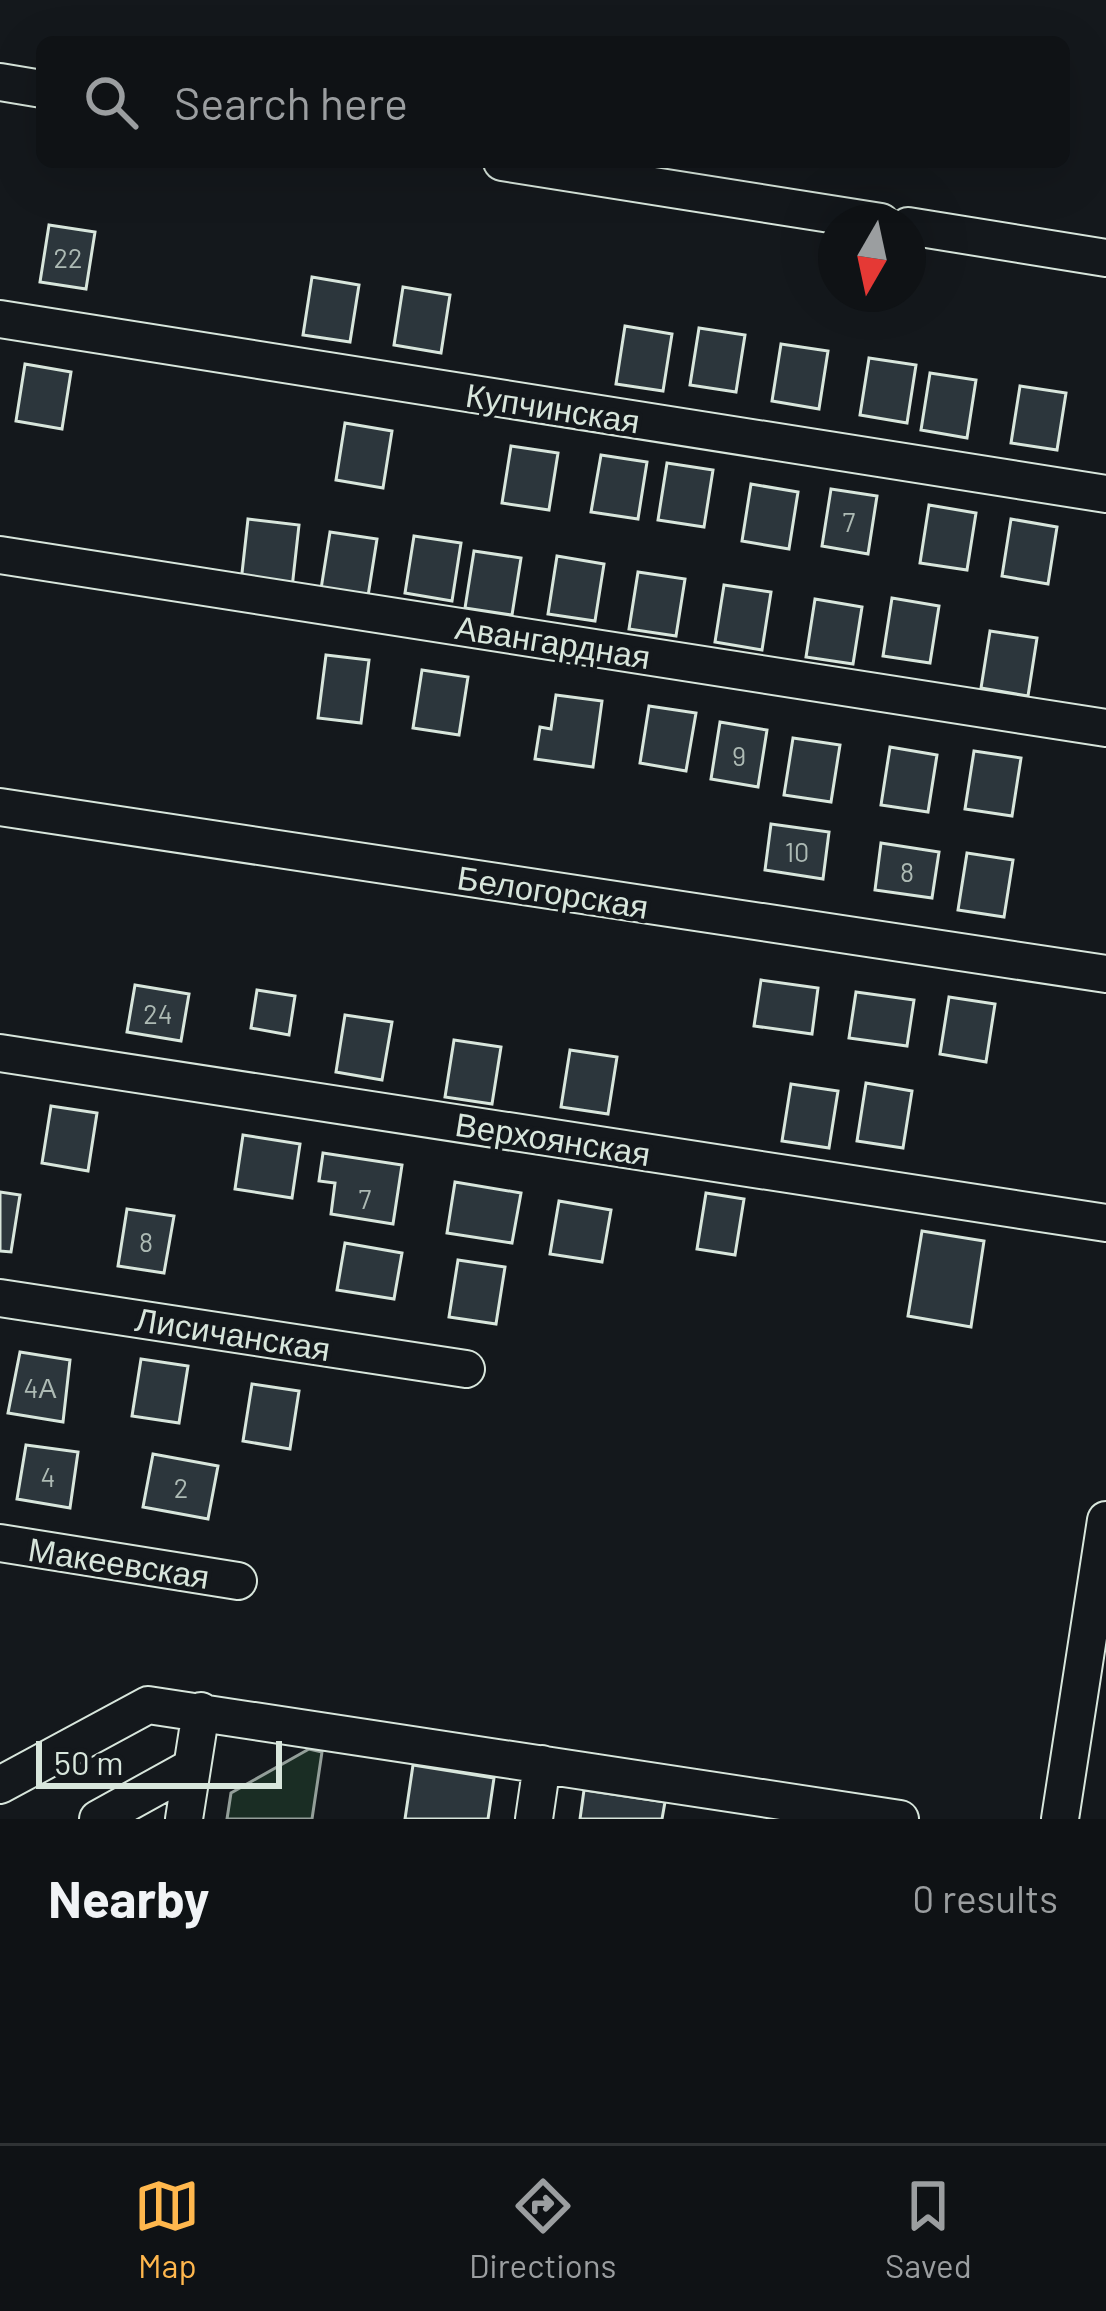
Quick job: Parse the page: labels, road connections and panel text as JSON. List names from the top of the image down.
{
  "streets": {
    "street": [
      "Купчинская",
      "Авангардная",
      "Белогорская",
      "Верхоянская",
      "Лисичанская",
      "Макеевская"
    ]
  },
  "house_numbers": [
    "22",
    "7",
    "9",
    "10",
    "8",
    "24",
    "7",
    "8",
    "4А",
    "4",
    "2"
  ],
  "scale_bar": "50 m",
  "north": "bottom",
  "page": {
    "search": "Search here",
    "scale": "50 m",
    "heading": ["Nearby", "0 results"],
    "nav": ["Map", "Directions", "Saved"]
  }
}
